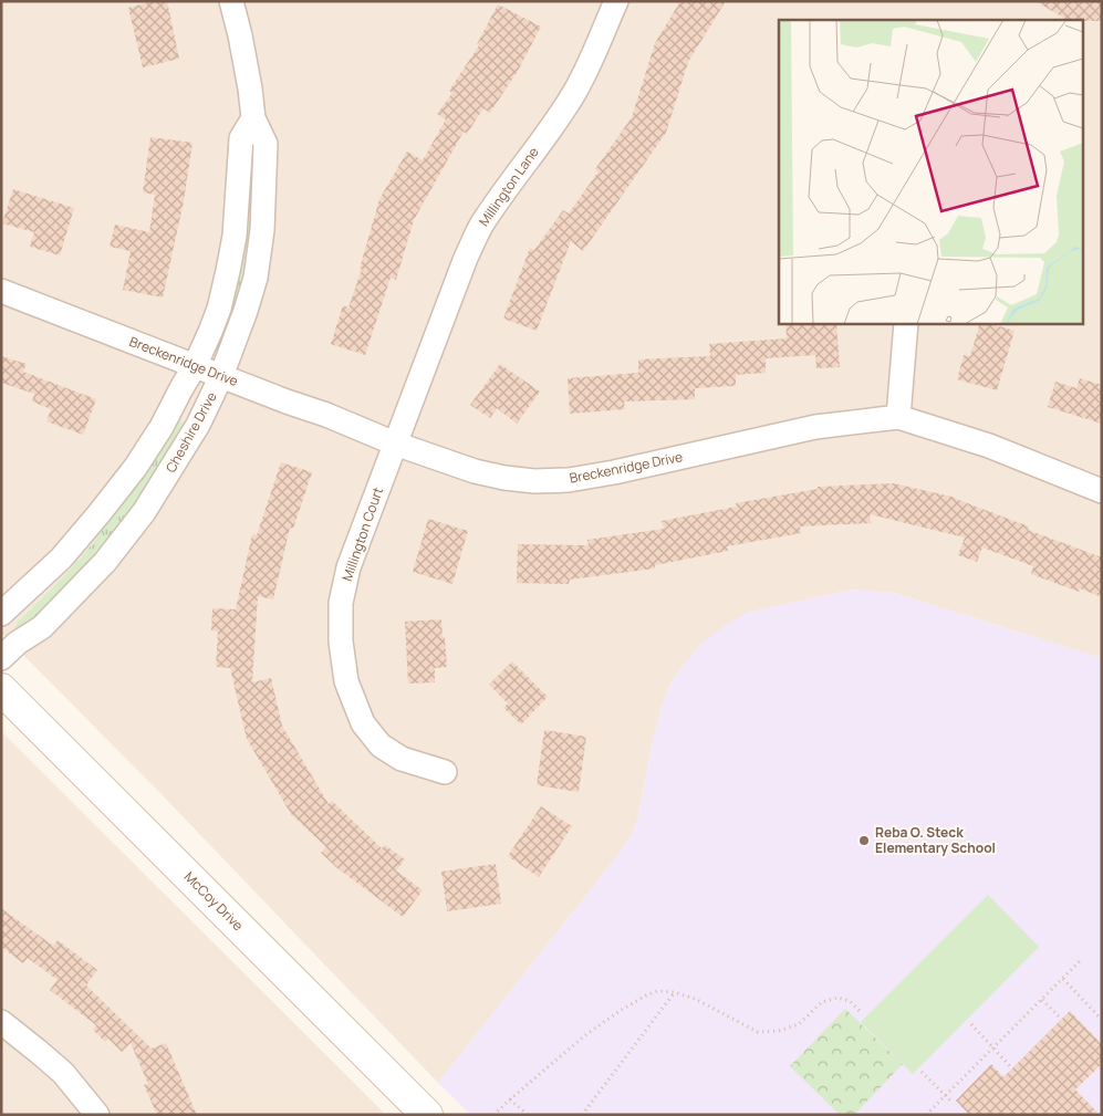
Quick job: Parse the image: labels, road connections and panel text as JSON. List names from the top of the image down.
{
  "streets": {
    "street": [
      "Millington Lane",
      "Breckenridge Drive",
      "Cheshire Drive",
      "Millington Court",
      "McCoy Drive"
    ]
  },
  "crossings": [
    ["Millington Lane", "Breckenridge Drive"],
    ["Millington Lane", "Millington Court"],
    ["Breckenridge Drive", "Cheshire Drive"],
    ["Breckenridge Drive", "Millington Court"]
  ],
  "places": ["Reba O. Steck Elementary School"]
}
